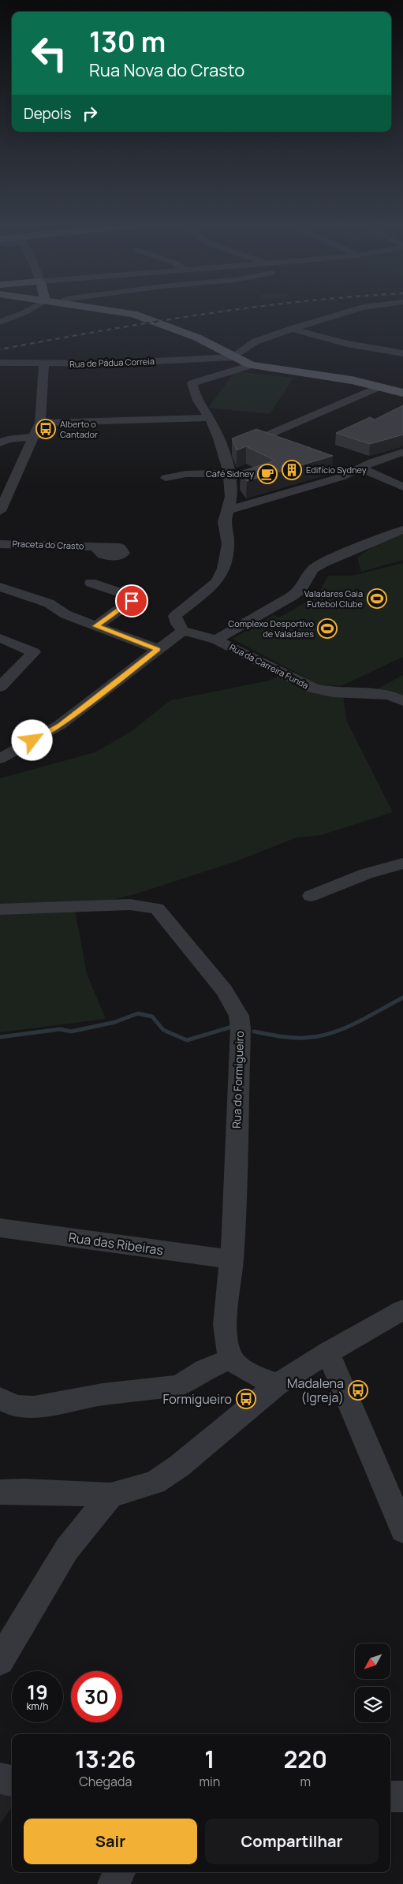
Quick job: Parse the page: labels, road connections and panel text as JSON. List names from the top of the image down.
{
  "streets": {
    "street": [
      "Rua de Pádua Correia",
      "Praceta do Crasto",
      "Rua da Carreira Funda",
      "Rua do Formigueiro",
      "Rua das Ribeiras"
    ]
  },
  "crossings": [
    ["Rua do Formigueiro", "Rua das Ribeiras"]
  ],
  "places": {
    "bus stop": ["Alberto o Cantador", "Madalena (Igreja)", "Formigueiro"],
    "building": ["Edifício Sydney"],
    "cafe": ["Café Sidney"],
    "sports": ["Valadares Gaia Futebol Clube", "Complexo Desportivo de Valadares"]
  },
  "north": "bottom left",
  "page": {
    "turn": ["130 m", "Rua Nova do Crasto"],
    "then": "Depois",
    "speed": "19 km/h",
    "limit": "30",
    "eta": [
      "13:26",
      "Chegada",
      "1",
      "min",
      "220",
      "m"
    ],
    "buttons": ["Sair", "Compartilhar"]
  }
}
